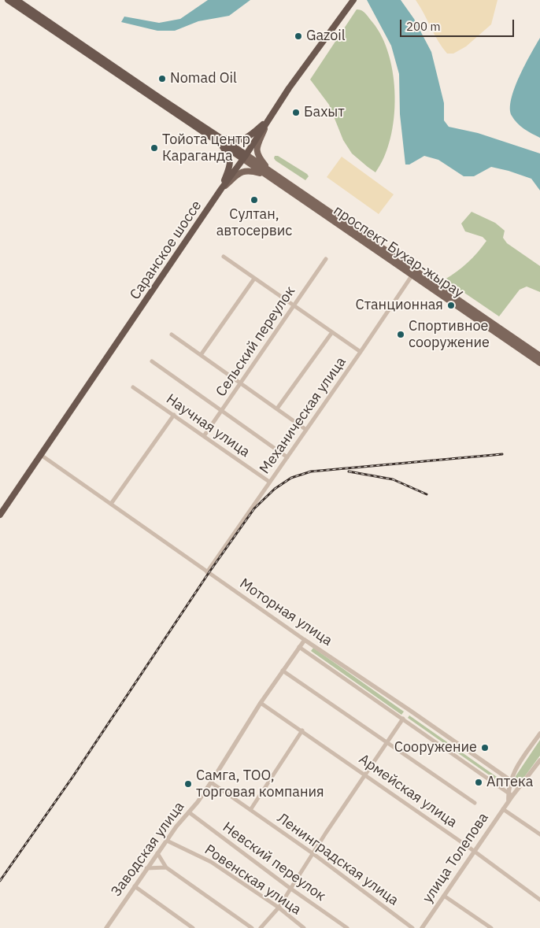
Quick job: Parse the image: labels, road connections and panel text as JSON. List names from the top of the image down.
{
  "streets": {
    "highway": ["Саранское шоссе"],
    "main road": ["проспект Бухар-жырау"],
    "street": [
      "Сельский переулок",
      "Механическая улица",
      "Научная улица",
      "Моторная улица",
      "Армейская улица",
      "Заводская улица",
      "улица Толепова",
      "Ленинградская улица",
      "Невский переулок",
      "Ровенская улица"
    ]
  },
  "crossings": [
    ["Саранское шоссе", "проспект Бухар-жырау"],
    ["Саранское шоссе", "Моторная улица"],
    ["проспект Бухар-жырау", "Механическая улица"],
    ["Сельский переулок", "Научная улица"],
    ["Механическая улица", "Научная улица"],
    ["Механическая улица", "Моторная улица"],
    ["Моторная улица", "Заводская улица"],
    ["Моторная улица", "улица Толепова"],
    ["Армейская улица", "Заводская улица"],
    ["Армейская улица", "улица Толепова"],
    ["Заводская улица", "Ленинградская улица"],
    ["Заводская улица", "Невский переулок"],
    ["Заводская улица", "Ровенская улица"]
  ],
  "places": [
    "Gazoil",
    "Nomad Oil",
    "Бахыт",
    "Тойота центр Караганда",
    "Султан, автосервис",
    "Станционная",
    "Спортивное сооружение",
    "Сооружение",
    "Аптека",
    "Самга, ТОО, торговая компания"
  ],
  "scale_bar": "200 m"
}
